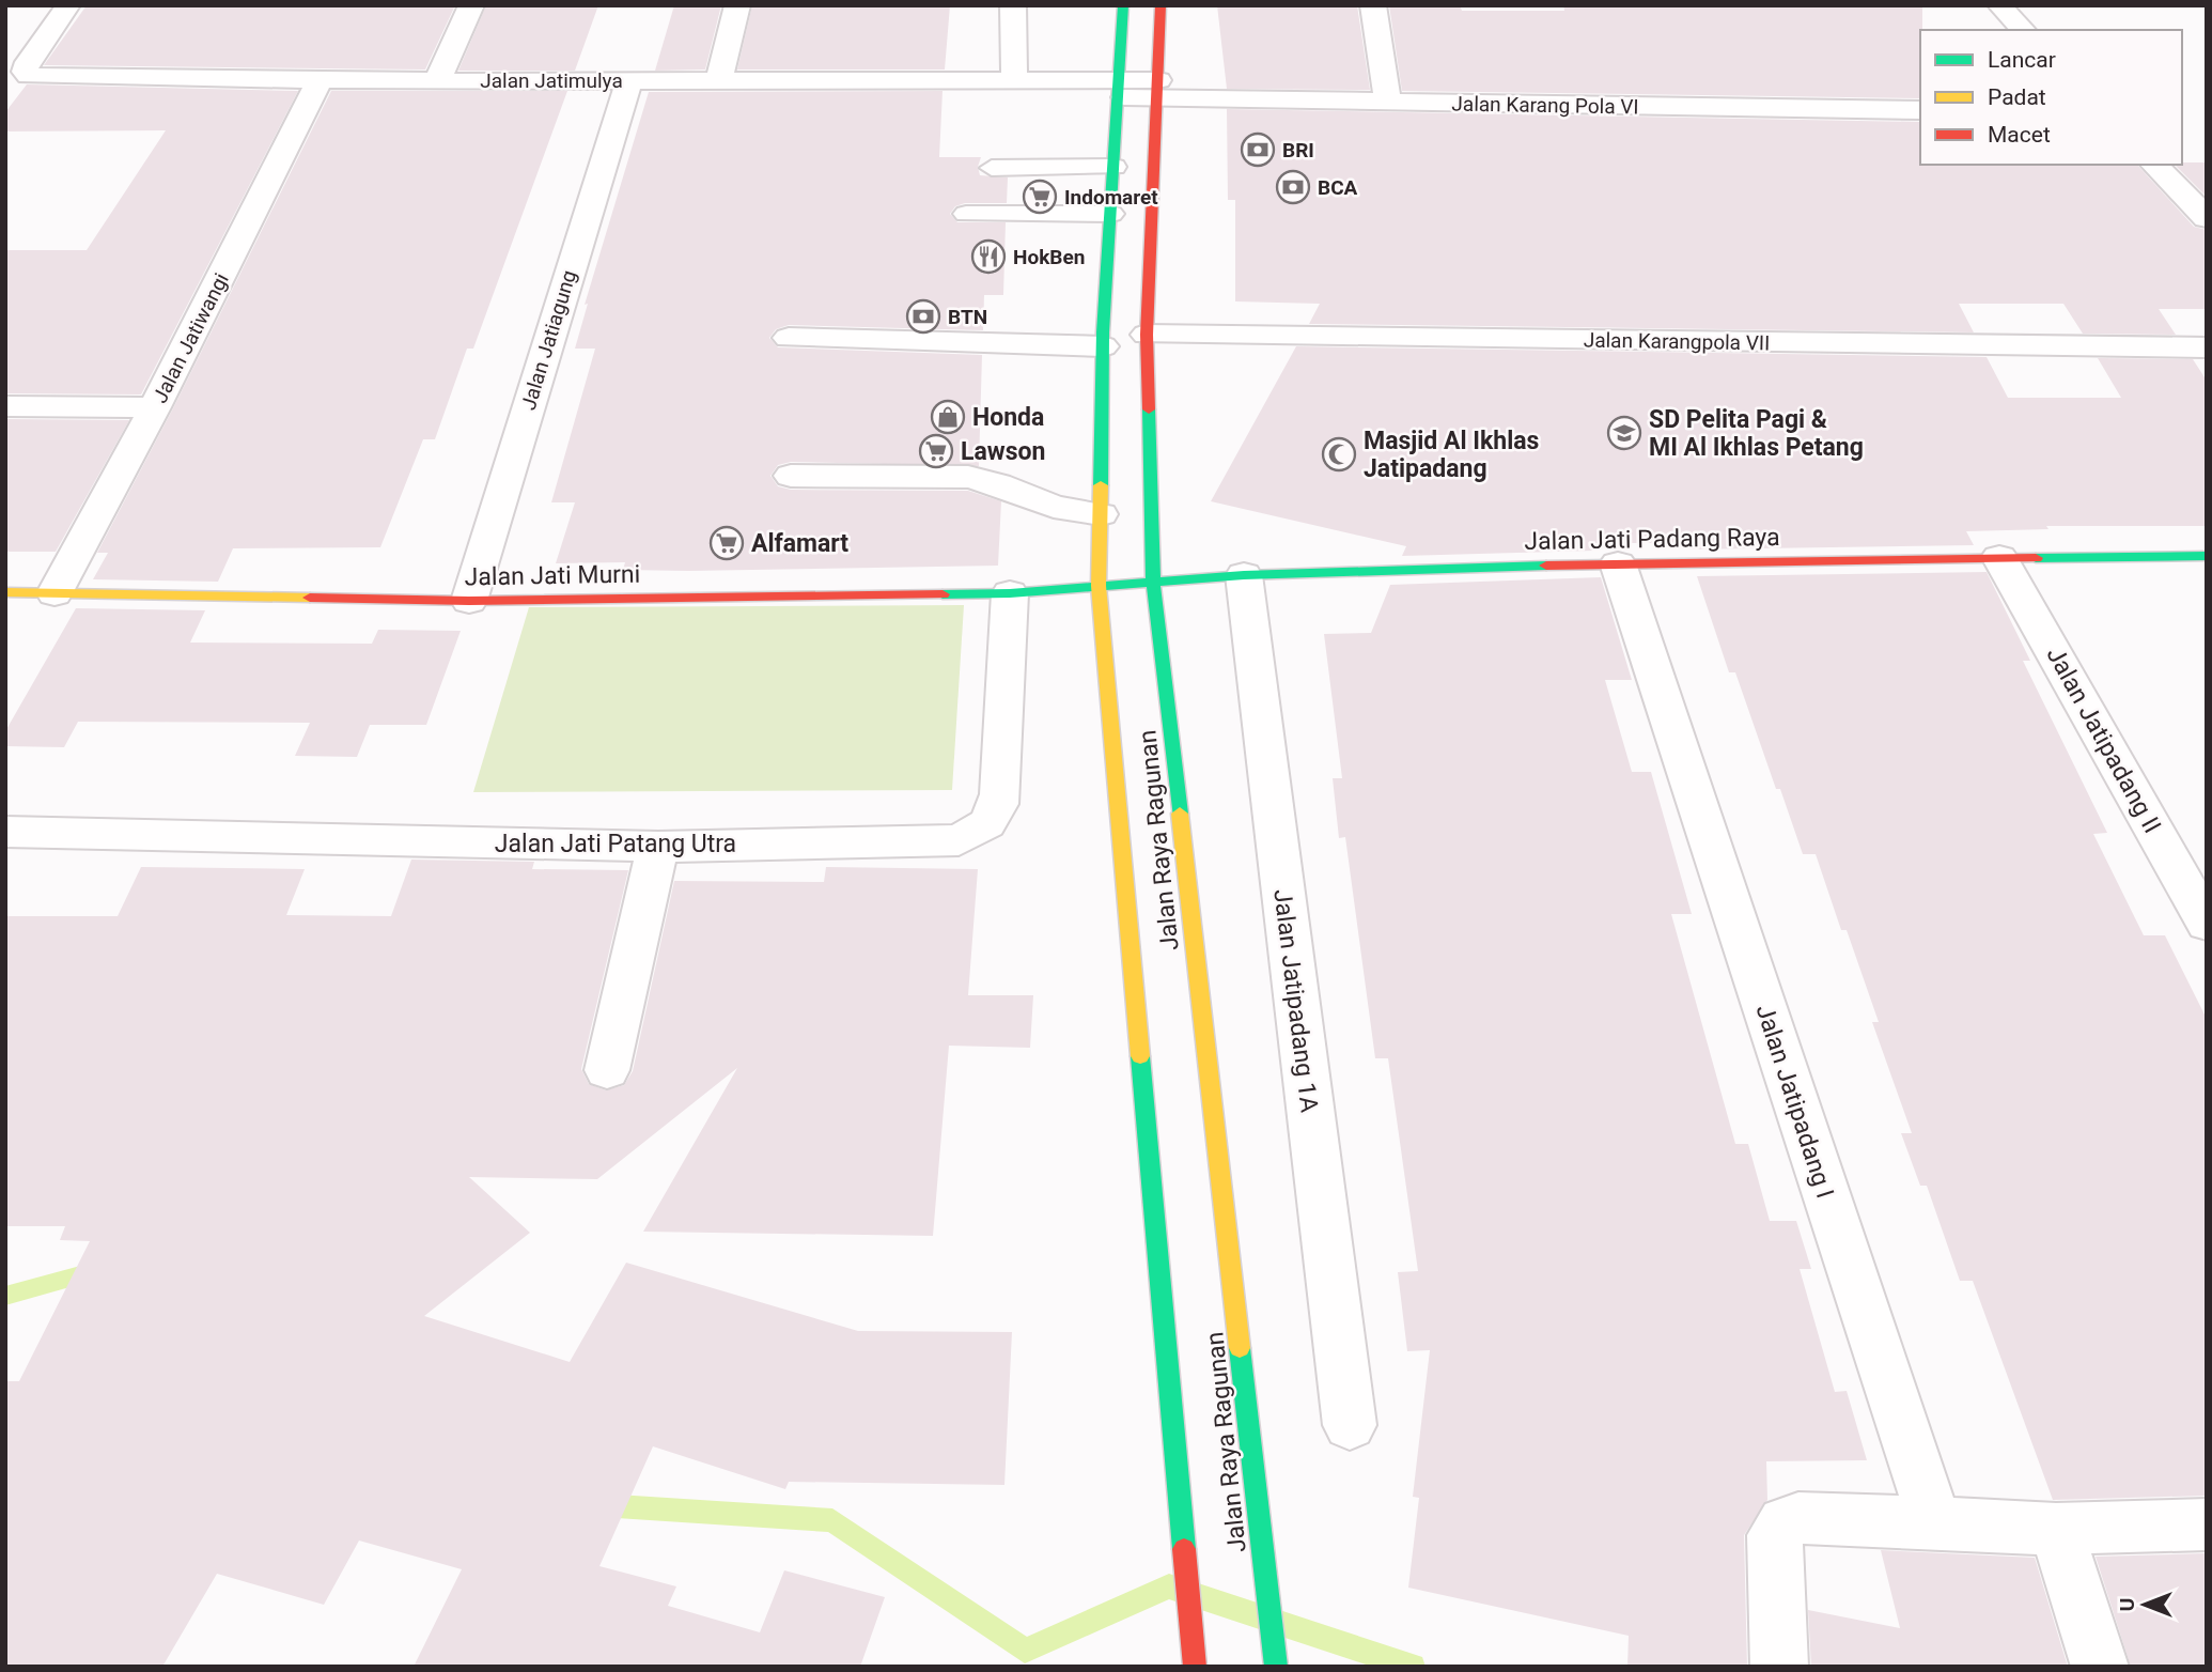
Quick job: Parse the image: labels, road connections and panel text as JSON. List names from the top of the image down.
{
  "streets": {
    "main road": ["Jalan Jati Padang Raya", "Jalan Jati Murni", "Jalan Raya Ragunan"],
    "street": [
      "Jalan Jatimulya",
      "Jalan Karang Pola VI",
      "Jalan Jatiwangi",
      "Jalan Jatiagung",
      "Jalan Karangpola VII",
      "Jalan Jatipadang II",
      "Jalan Jati Patang Utra",
      "Jalan Jatipadang 1A",
      "Jalan Jatipadang I"
    ]
  },
  "crossings": [
    ["Jalan Jatimulya", "Jalan Karang Pola VI"],
    ["Jalan Jatimulya", "Jalan Jatiwangi"],
    ["Jalan Jatimulya", "Jalan Jatiagung"],
    ["Jalan Jatimulya", "Jalan Raya Ragunan"],
    ["Jalan Karang Pola VI", "Jalan Raya Ragunan"],
    ["Jalan Jatiwangi", "Jalan Jati Murni"],
    ["Jalan Jatiagung", "Jalan Jati Murni"],
    ["Jalan Karangpola VII", "Jalan Raya Ragunan"],
    ["Jalan Jati Padang Raya", "Jalan Jati Murni"],
    ["Jalan Jati Padang Raya", "Jalan Jatipadang II"],
    ["Jalan Jati Padang Raya", "Jalan Raya Ragunan"],
    ["Jalan Jati Padang Raya", "Jalan Jatipadang 1A"],
    ["Jalan Jati Padang Raya", "Jalan Jatipadang I"],
    ["Jalan Jati Murni", "Jalan Raya Ragunan"],
    ["Jalan Jati Murni", "Jalan Jati Patang Utra"]
  ],
  "places": {
    "bank": ["BRI", "BCA", "BTN"],
    "supermarket": ["Indomaret", "Lawson", "Alfamart"],
    "restaurant": ["HokBen"],
    "shop": ["Honda"],
    "school or university": ["SD Pelita Pagi & MI Al Ikhlas Petang"],
    "mosque": ["Masjid Al Ikhlas Jatipadang"]
  },
  "legend": ["Lancar", "Padat", "Macet"],
  "north": "left"
}
